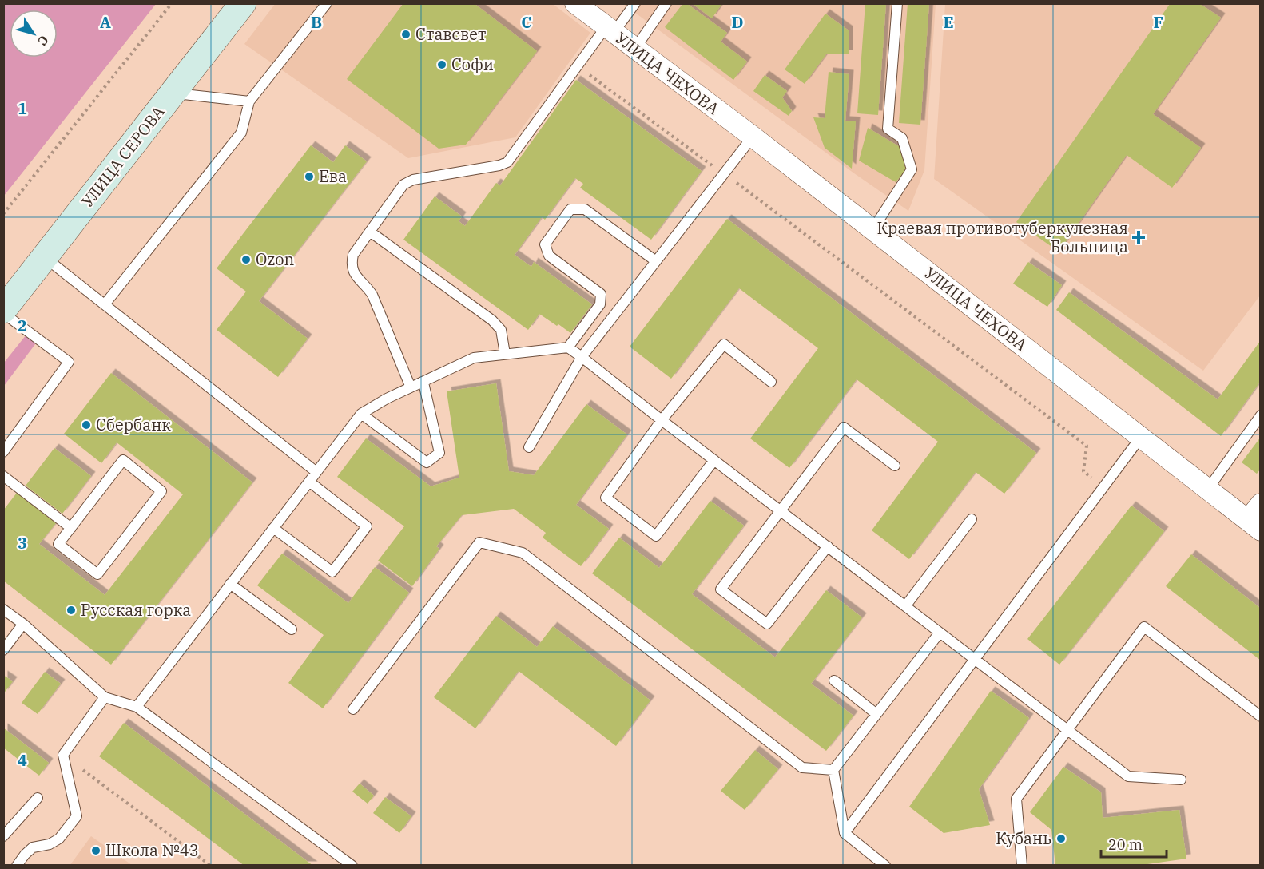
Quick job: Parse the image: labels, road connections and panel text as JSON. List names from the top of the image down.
{
  "streets": {
    "street": ["УЛИЦА ЧЕХОВА", "УЛИЦА СЕРОВА"]
  },
  "places": {
    "other": [
      "Ставсвет",
      "Софи",
      "Ева",
      "Ozon",
      "Сбербанк",
      "Русская горка",
      "Кубань",
      "Школа №43"
    ],
    "health": ["Краевая противотуберкулезная Больница"]
  },
  "scale_bar": "20 m",
  "north": "bottom right",
  "grid": {
    "columns": [
      "A",
      "B",
      "C",
      "D",
      "E",
      "F"
    ],
    "rows": [
      "1",
      "2",
      "3",
      "4"
    ]
  }
}
